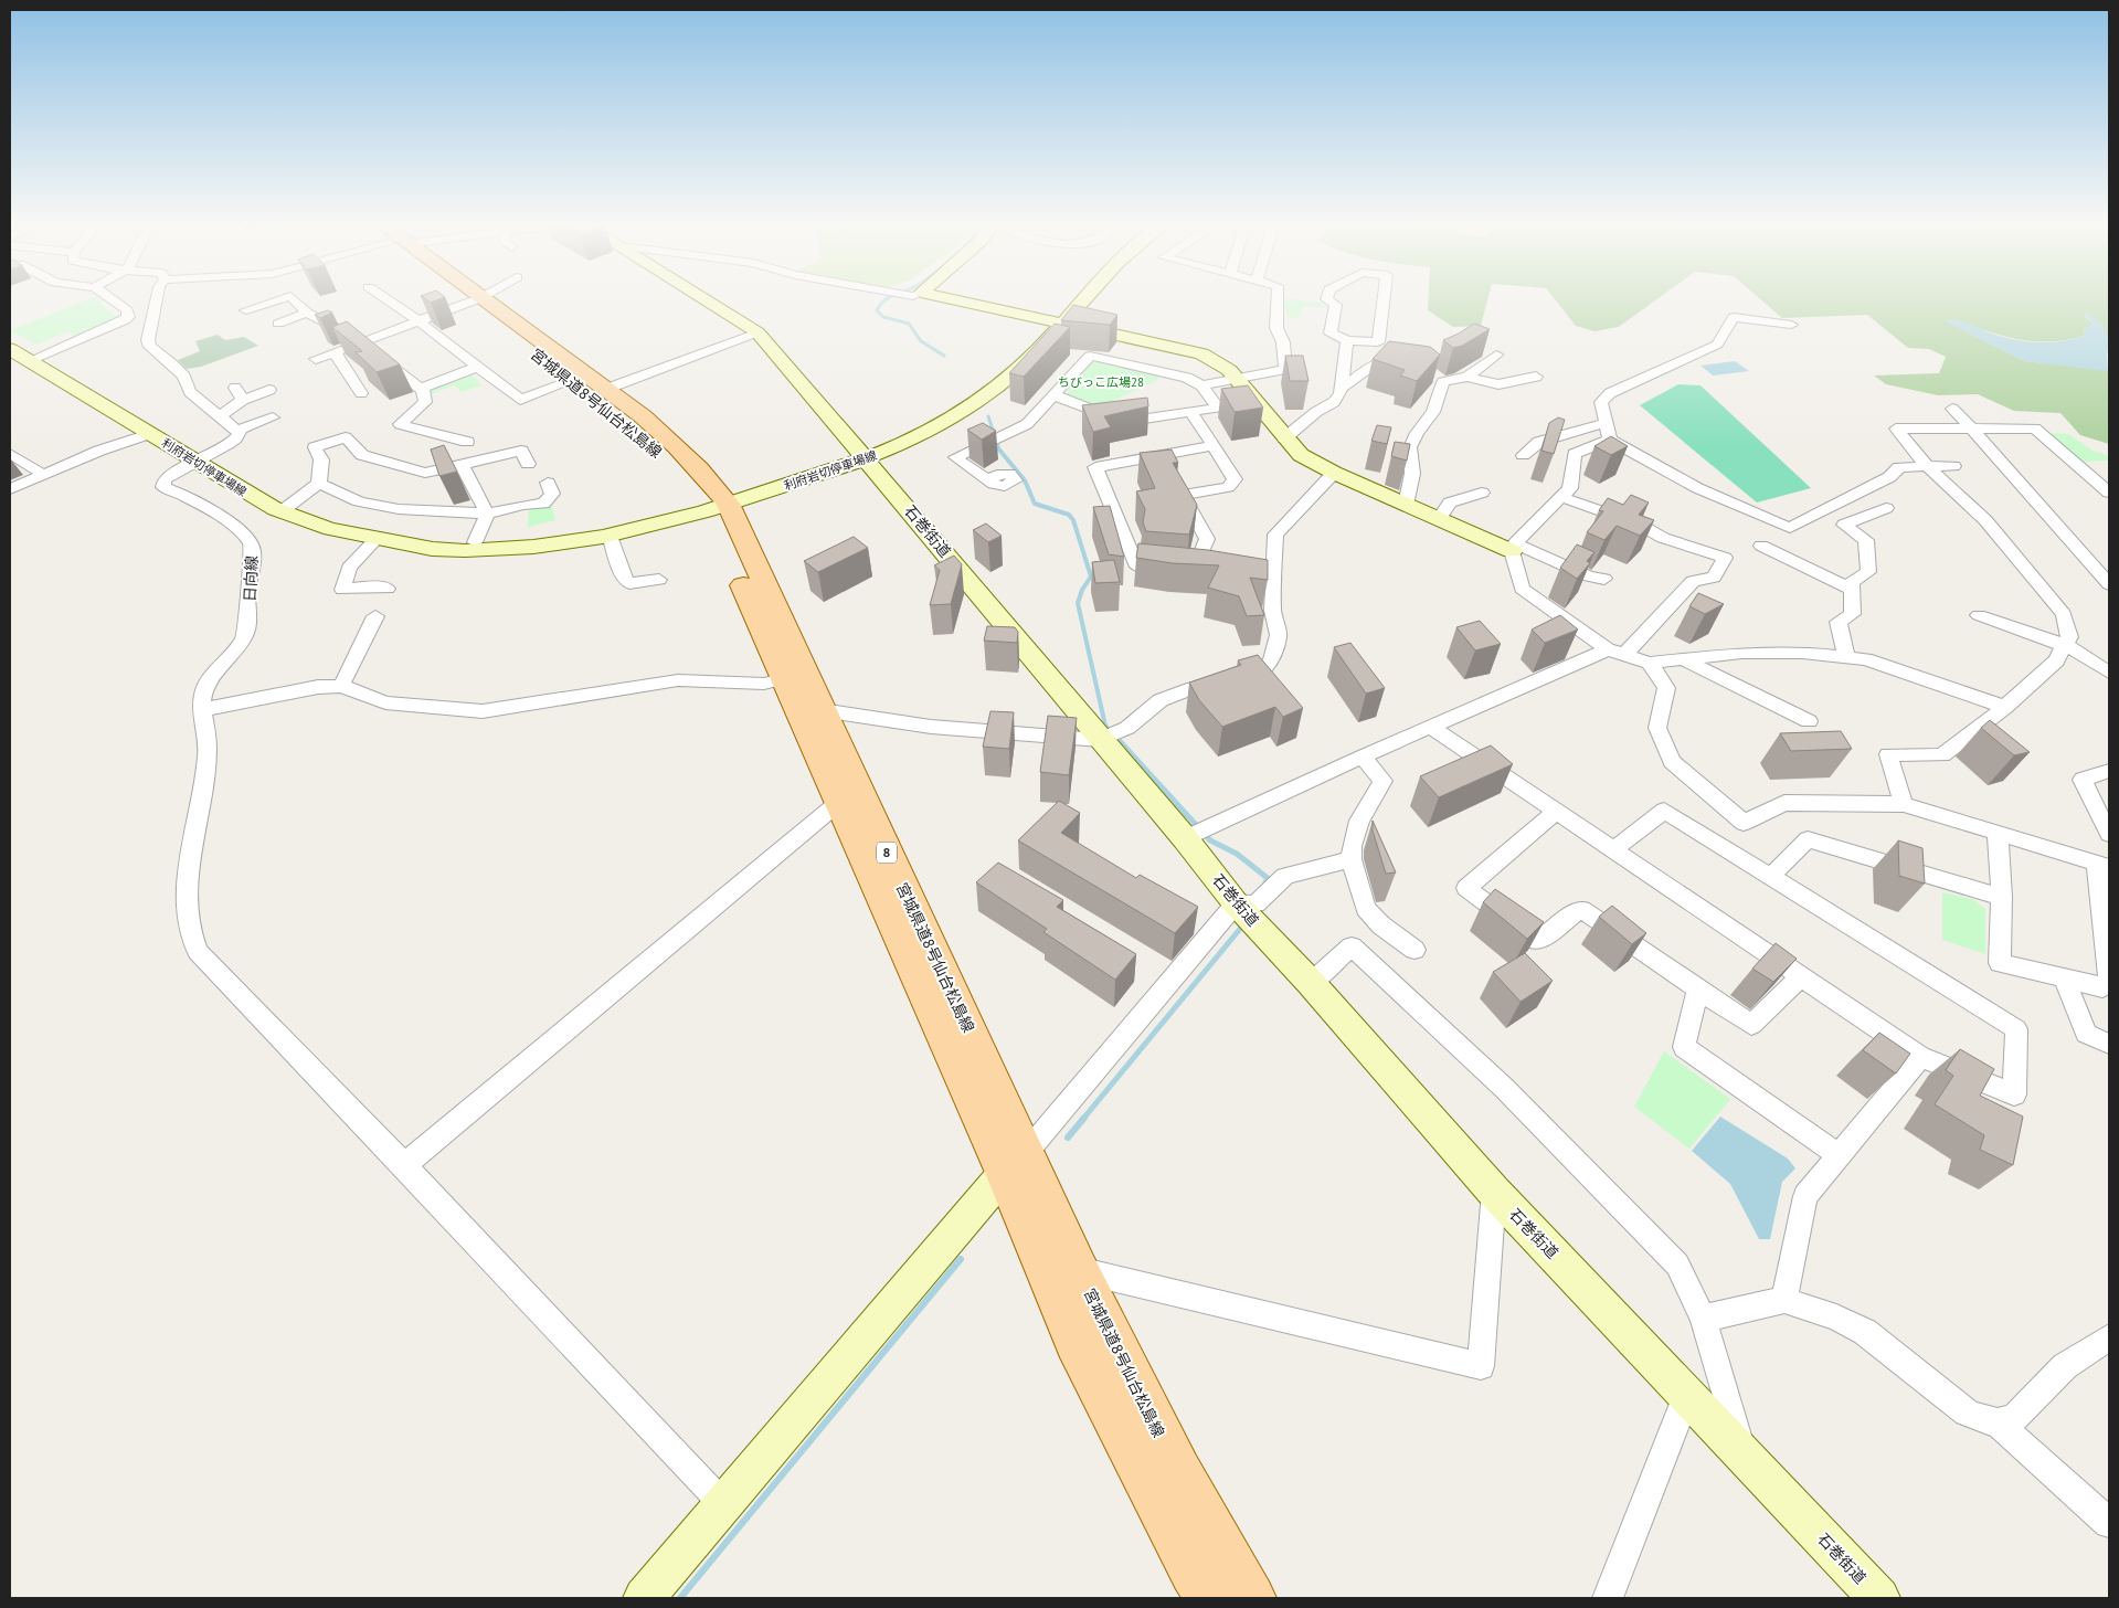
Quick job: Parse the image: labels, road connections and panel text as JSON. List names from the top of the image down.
{
  "streets": {
    "main road": ["宮城県道8号仙台松島線", "8"],
    "street": ["利府岩切停車場線", "石巻街道", "日向線"]
  },
  "crossings": [
    ["宮城県道8号仙台松島線", "利府岩切停車場線"],
    ["利府岩切停車場線", "石巻街道"],
    ["利府岩切停車場線", "日向線"]
  ],
  "parks": ["ちびっこ広場28"]
}
